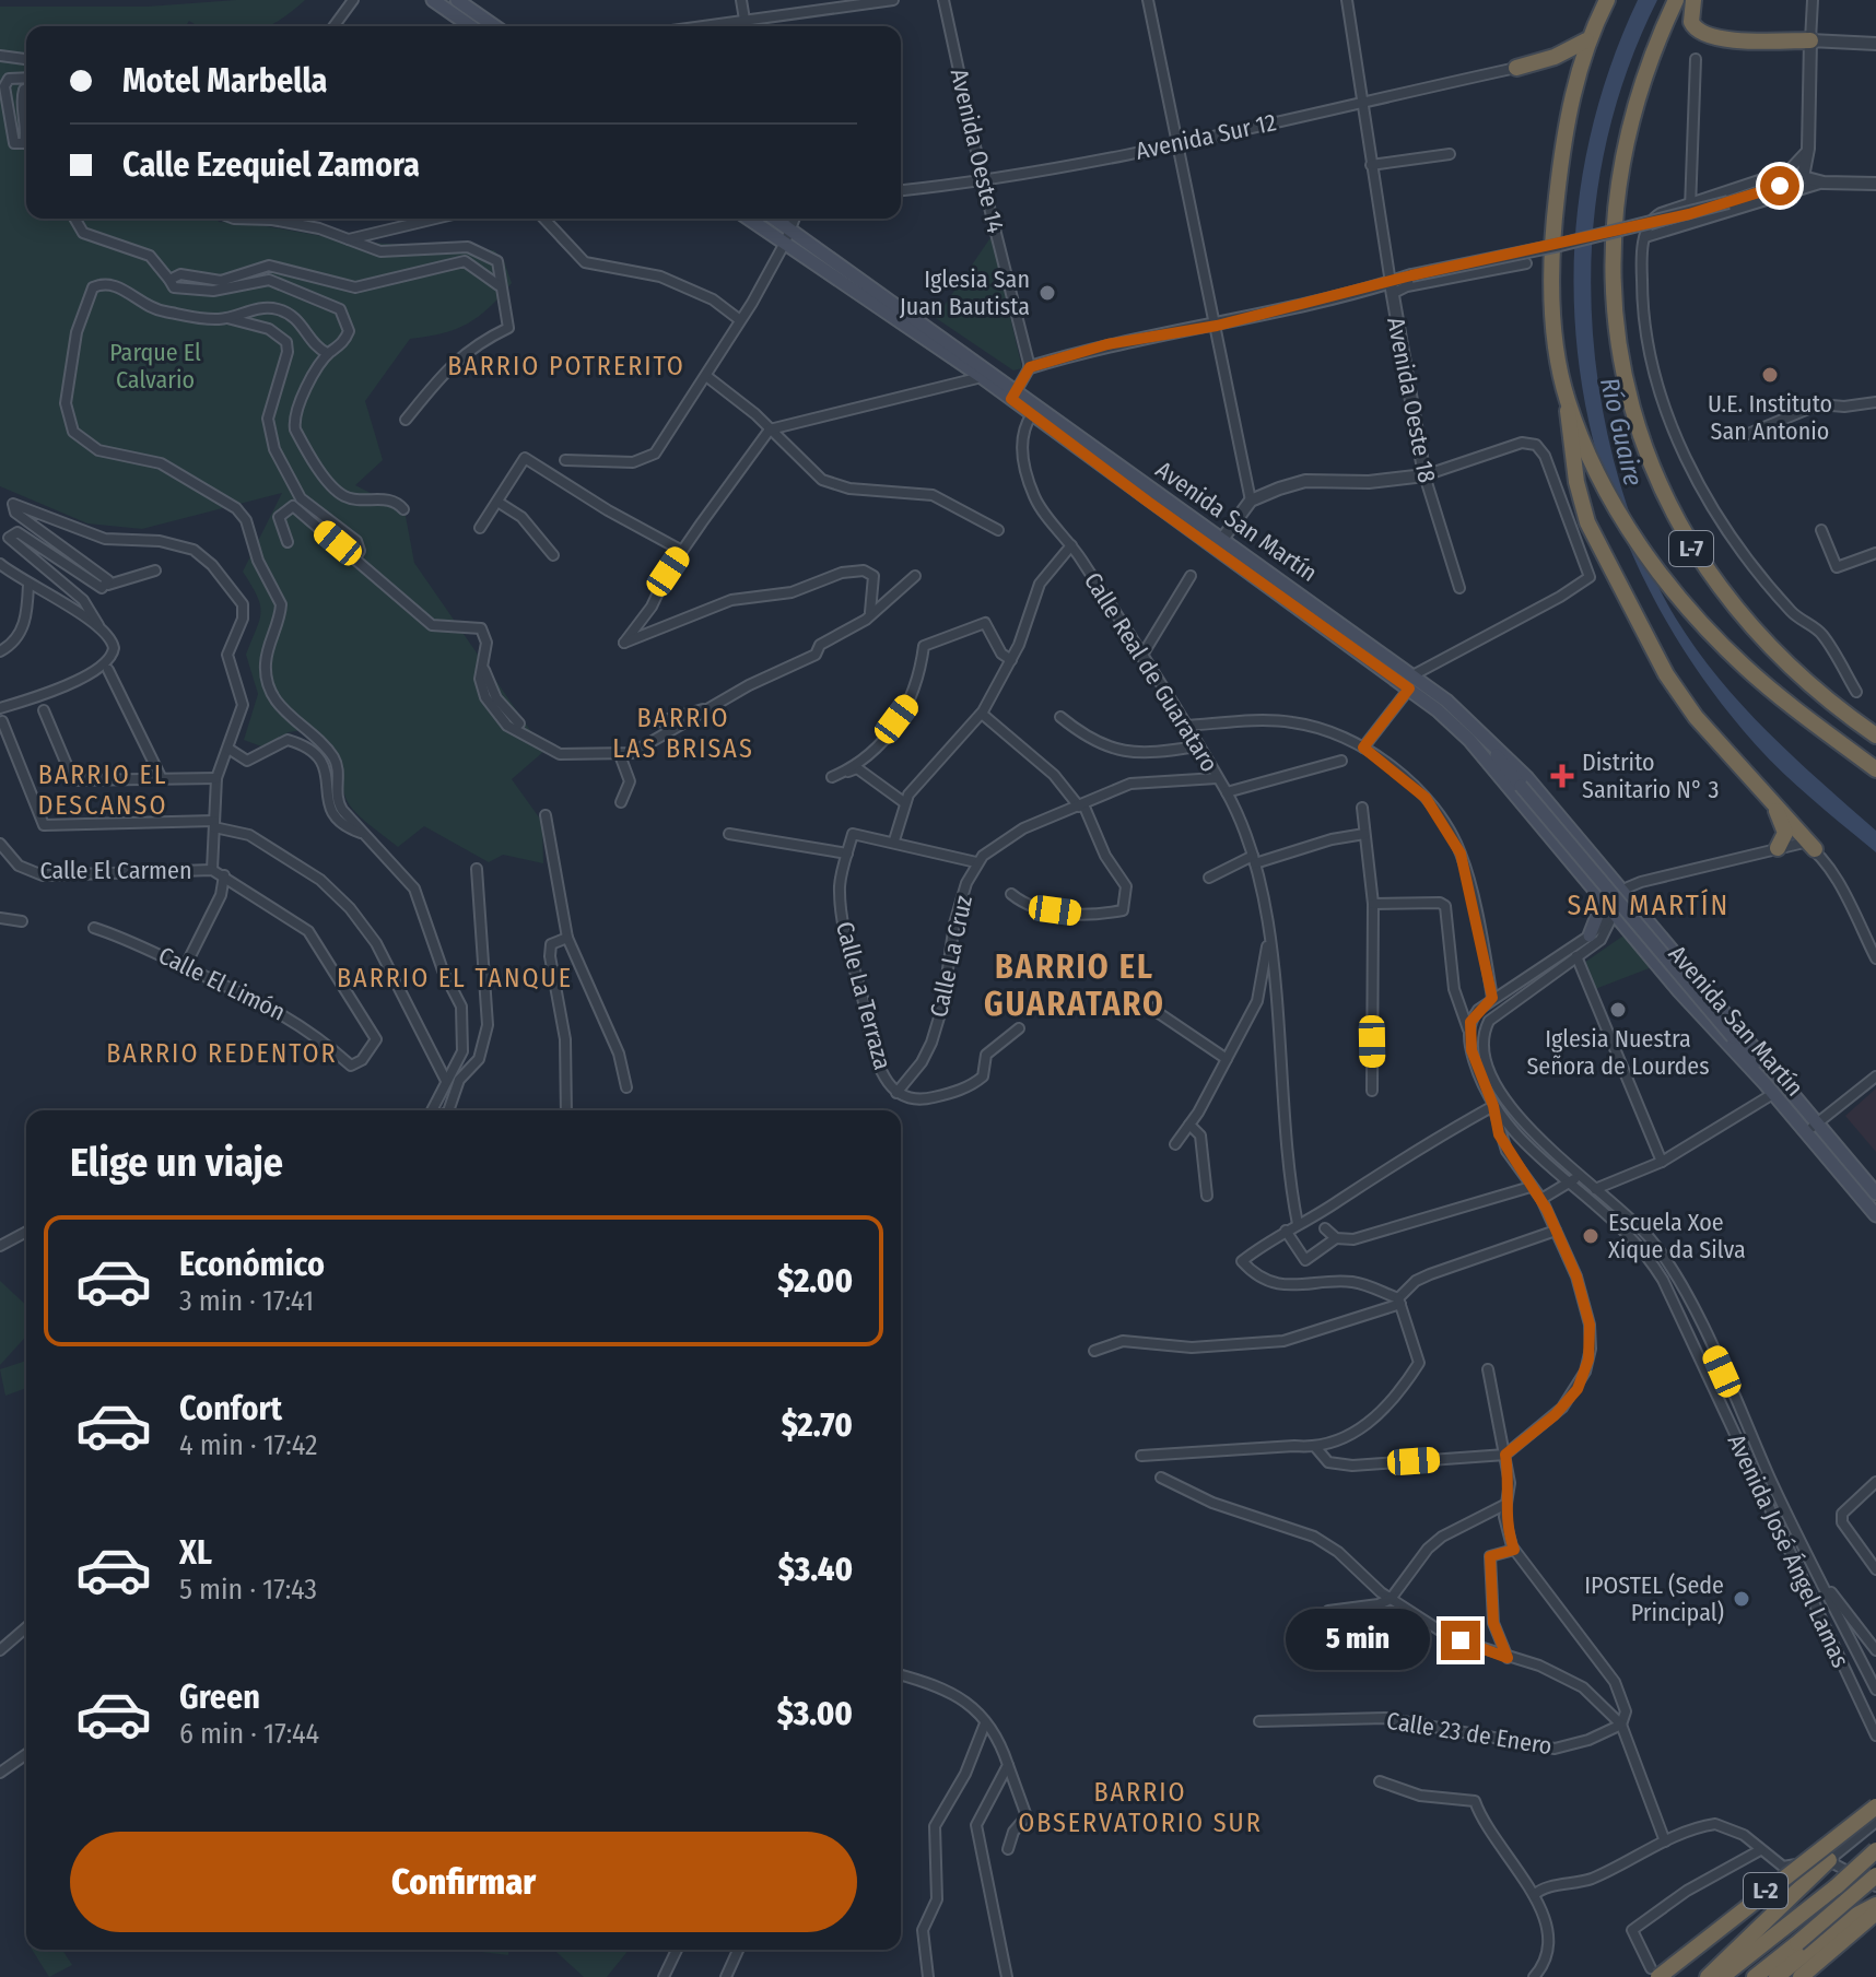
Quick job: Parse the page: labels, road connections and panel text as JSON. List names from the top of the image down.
{
  "streets": {
    "highway": ["L-7", "L-2"],
    "main road": ["Avenida San Martín"],
    "street": [
      "Avenida Sur 12",
      "Avenida Oeste 14",
      "Avenida Oeste 18",
      "Calle Real de Guarataro",
      "Calle El Carmen",
      "Calle La Cruz",
      "Calle El Limón",
      "Calle La Terraza",
      "Avenida José Ángel Lamas",
      "Calle 23 de Enero"
    ]
  },
  "crossings": [
    ["Avenida Sur 12", "Avenida Oeste 14"],
    ["Avenida Sur 12", "Avenida Oeste 18"],
    ["Avenida San Martín", "Calle Real de Guarataro"],
    ["Avenida San Martín", "Avenida José Ángel Lamas"],
    ["Calle Real de Guarataro", "Calle La Cruz"],
    ["Calle El Carmen", "Calle El Limón"],
    ["Calle La Cruz", "Calle La Terraza"]
  ],
  "districts": [
    "BARRIO POTRERITO",
    "BARRIO LAS BRISAS",
    "BARRIO EL DESCANSO",
    "SAN MARTÍN",
    "BARRIO EL GUARATARO",
    "BARRIO EL TANQUE",
    "BARRIO REDENTOR",
    "BARRIO OBSERVATORIO SUR"
  ],
  "water": ["Río Guaire"],
  "parks": ["Parque El Calvario"],
  "places": {
    "other": [
      "Iglesia San Juan Bautista",
      "U.E. Instituto San Antonio",
      "Iglesia Nuestra Señora de Lourdes",
      "Escuela Xoe Xique da Silva",
      "IPOSTEL (Sede Principal)"
    ],
    "health": ["Distrito Sanitario N° 3"]
  },
  "page": {
    "banner": ["Motel Marbella", "Calle Ezequiel Zamora"],
    "heading": "Elige un viaje",
    "list": [
      {
        "name": "Económico",
        "note": "3 min · 17:41",
        "value": "$2.00"
      },
      {
        "name": "Confort",
        "note": "4 min · 17:42",
        "value": "$2.70"
      },
      {
        "name": "XL",
        "note": "5 min · 17:43",
        "value": "$3.40"
      },
      {
        "name": "Green",
        "note": "6 min · 17:44",
        "value": "$3.00"
      }
    ],
    "bubble": "5 min",
    "buttons": "Confirmar"
  }
}
